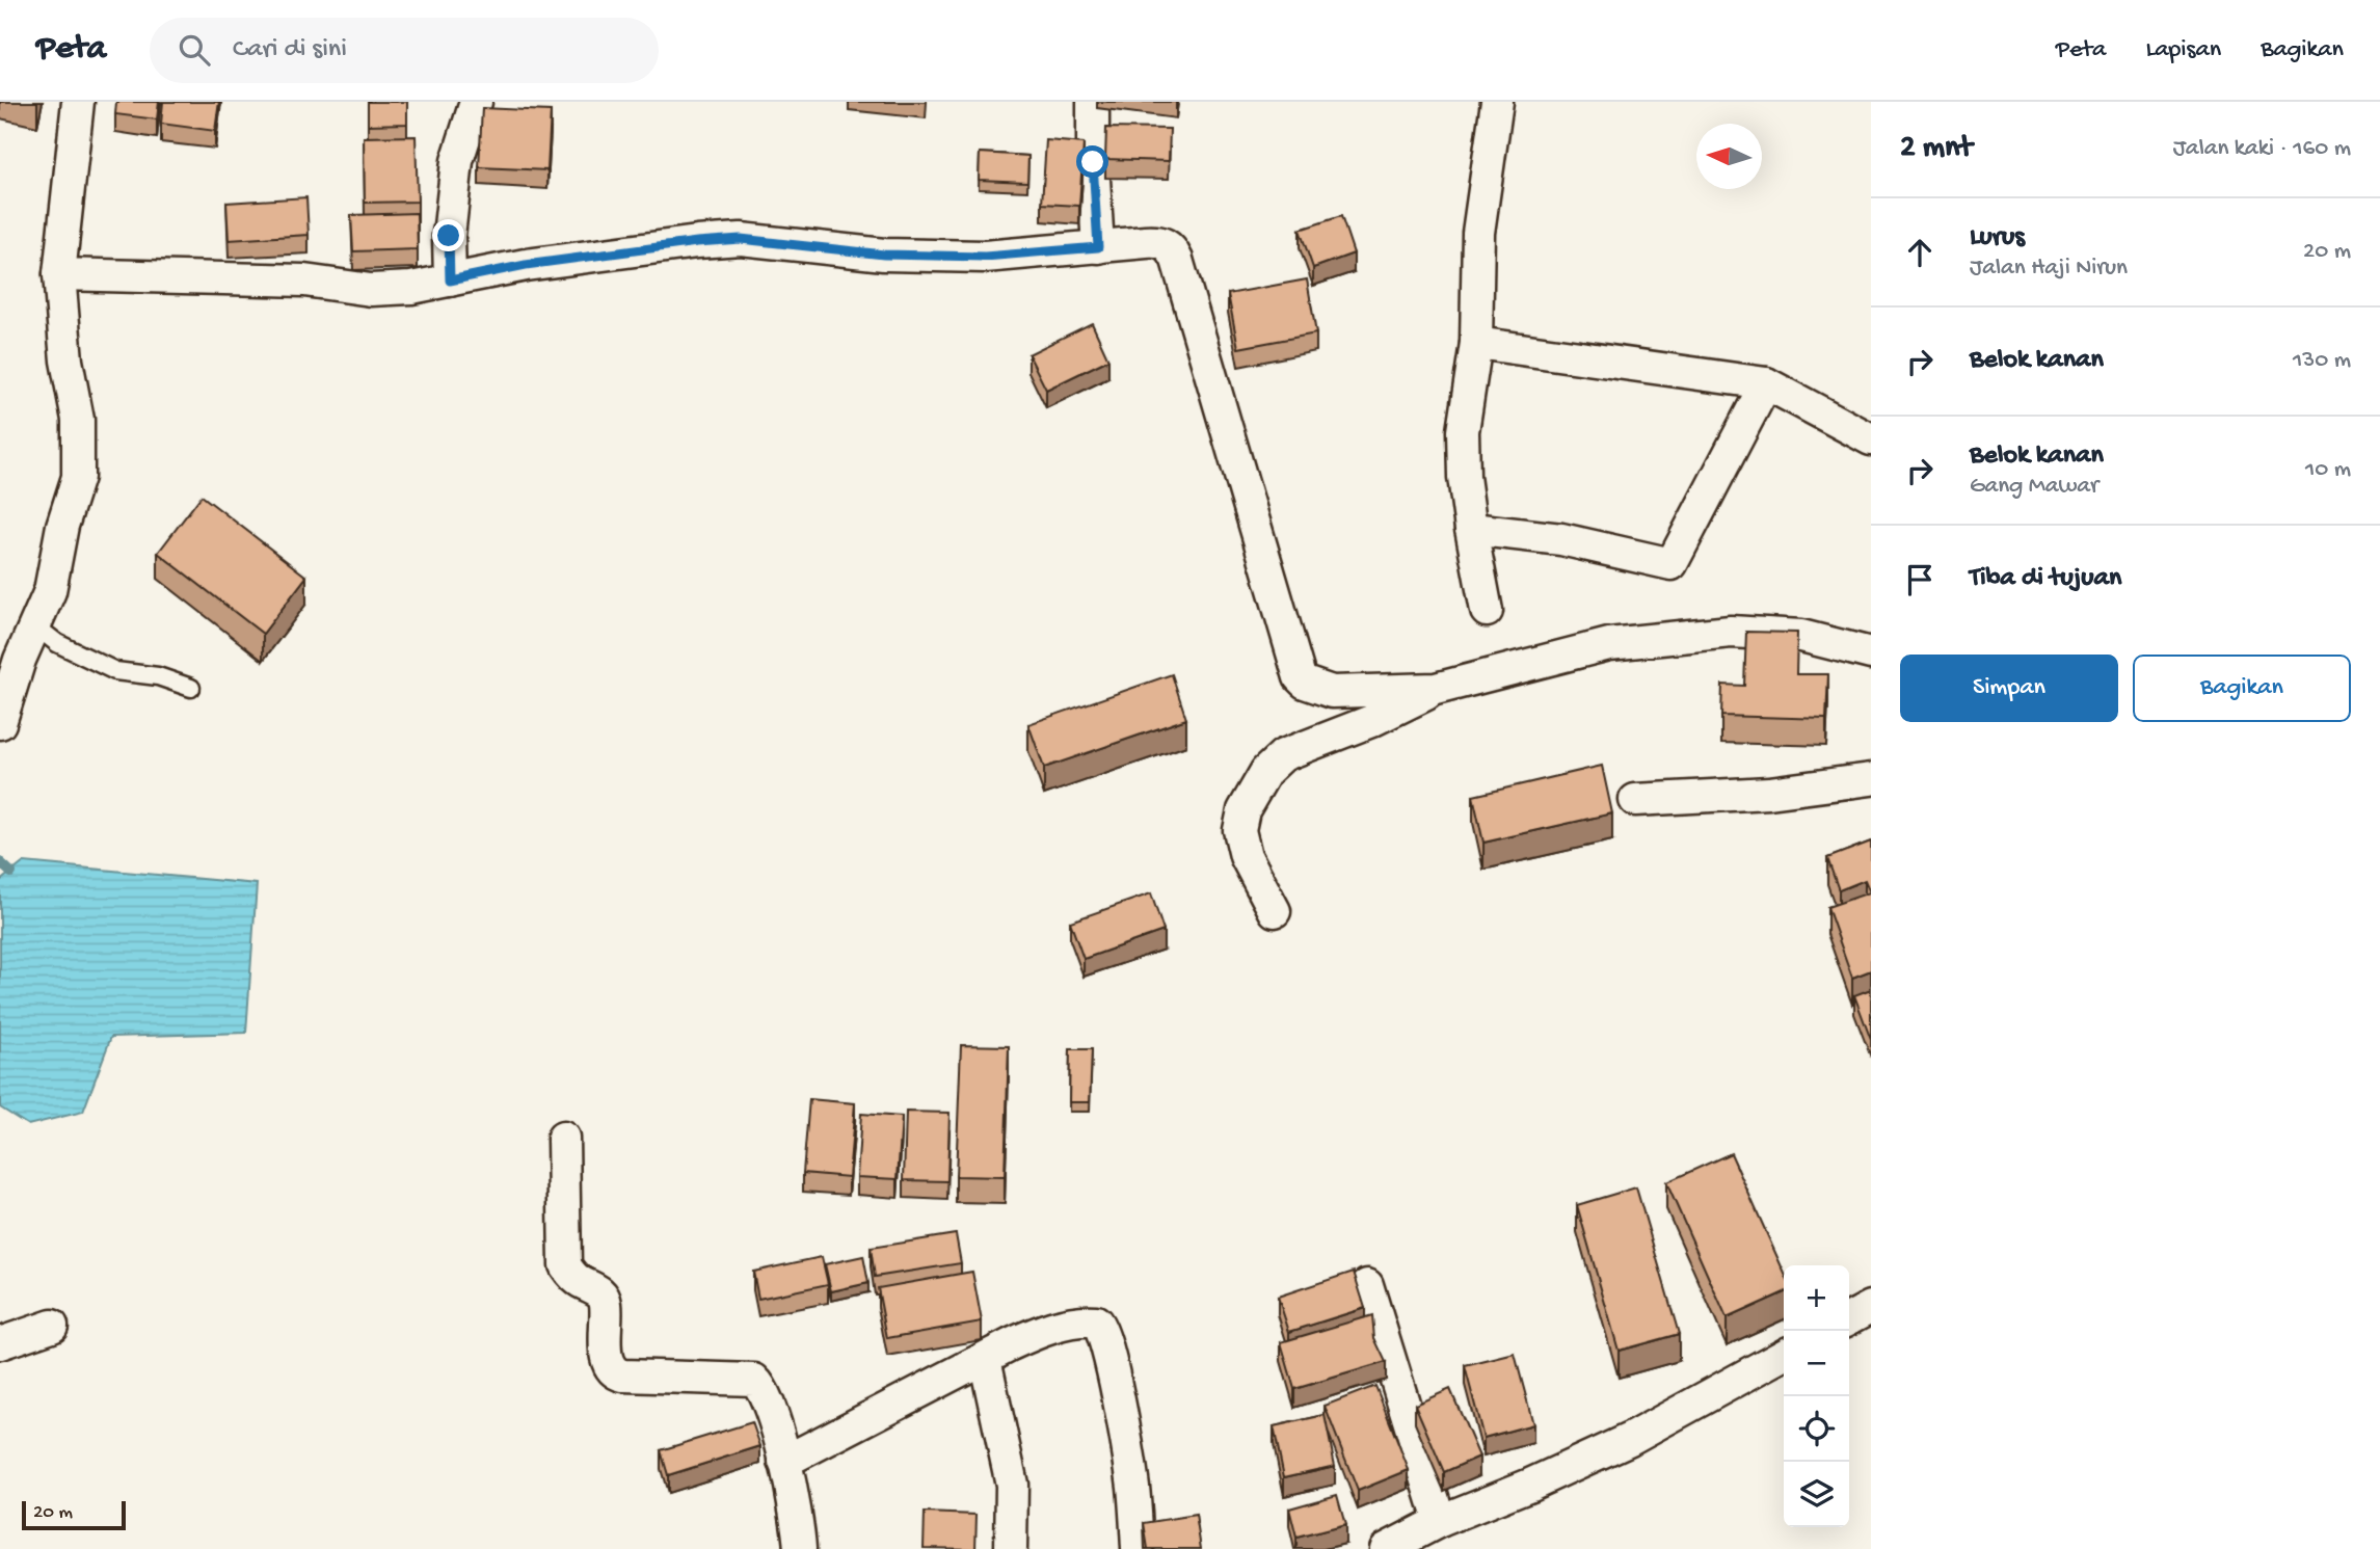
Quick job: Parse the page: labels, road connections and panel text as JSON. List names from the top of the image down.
{
  "scale_bar": "20 m",
  "north": "left",
  "page": {
    "header": "Peta",
    "search": "Cari di sini",
    "nav": ["Peta", "Lapisan", "Bagikan"],
    "heading": ["2 mnt", "Jalan kaki · 160 m"],
    "list": [
      ["Lurus", "Jalan Haji Nirun", "20 m"],
      ["Belok kanan", "130 m"],
      ["Belok kanan", "Gang Mawar", "10 m"],
      "Tiba di tujuan"
    ],
    "buttons": ["Simpan", "Bagikan"],
    "map_buttons": ["+", "−"],
    "scale": "20 m"
  }
}
